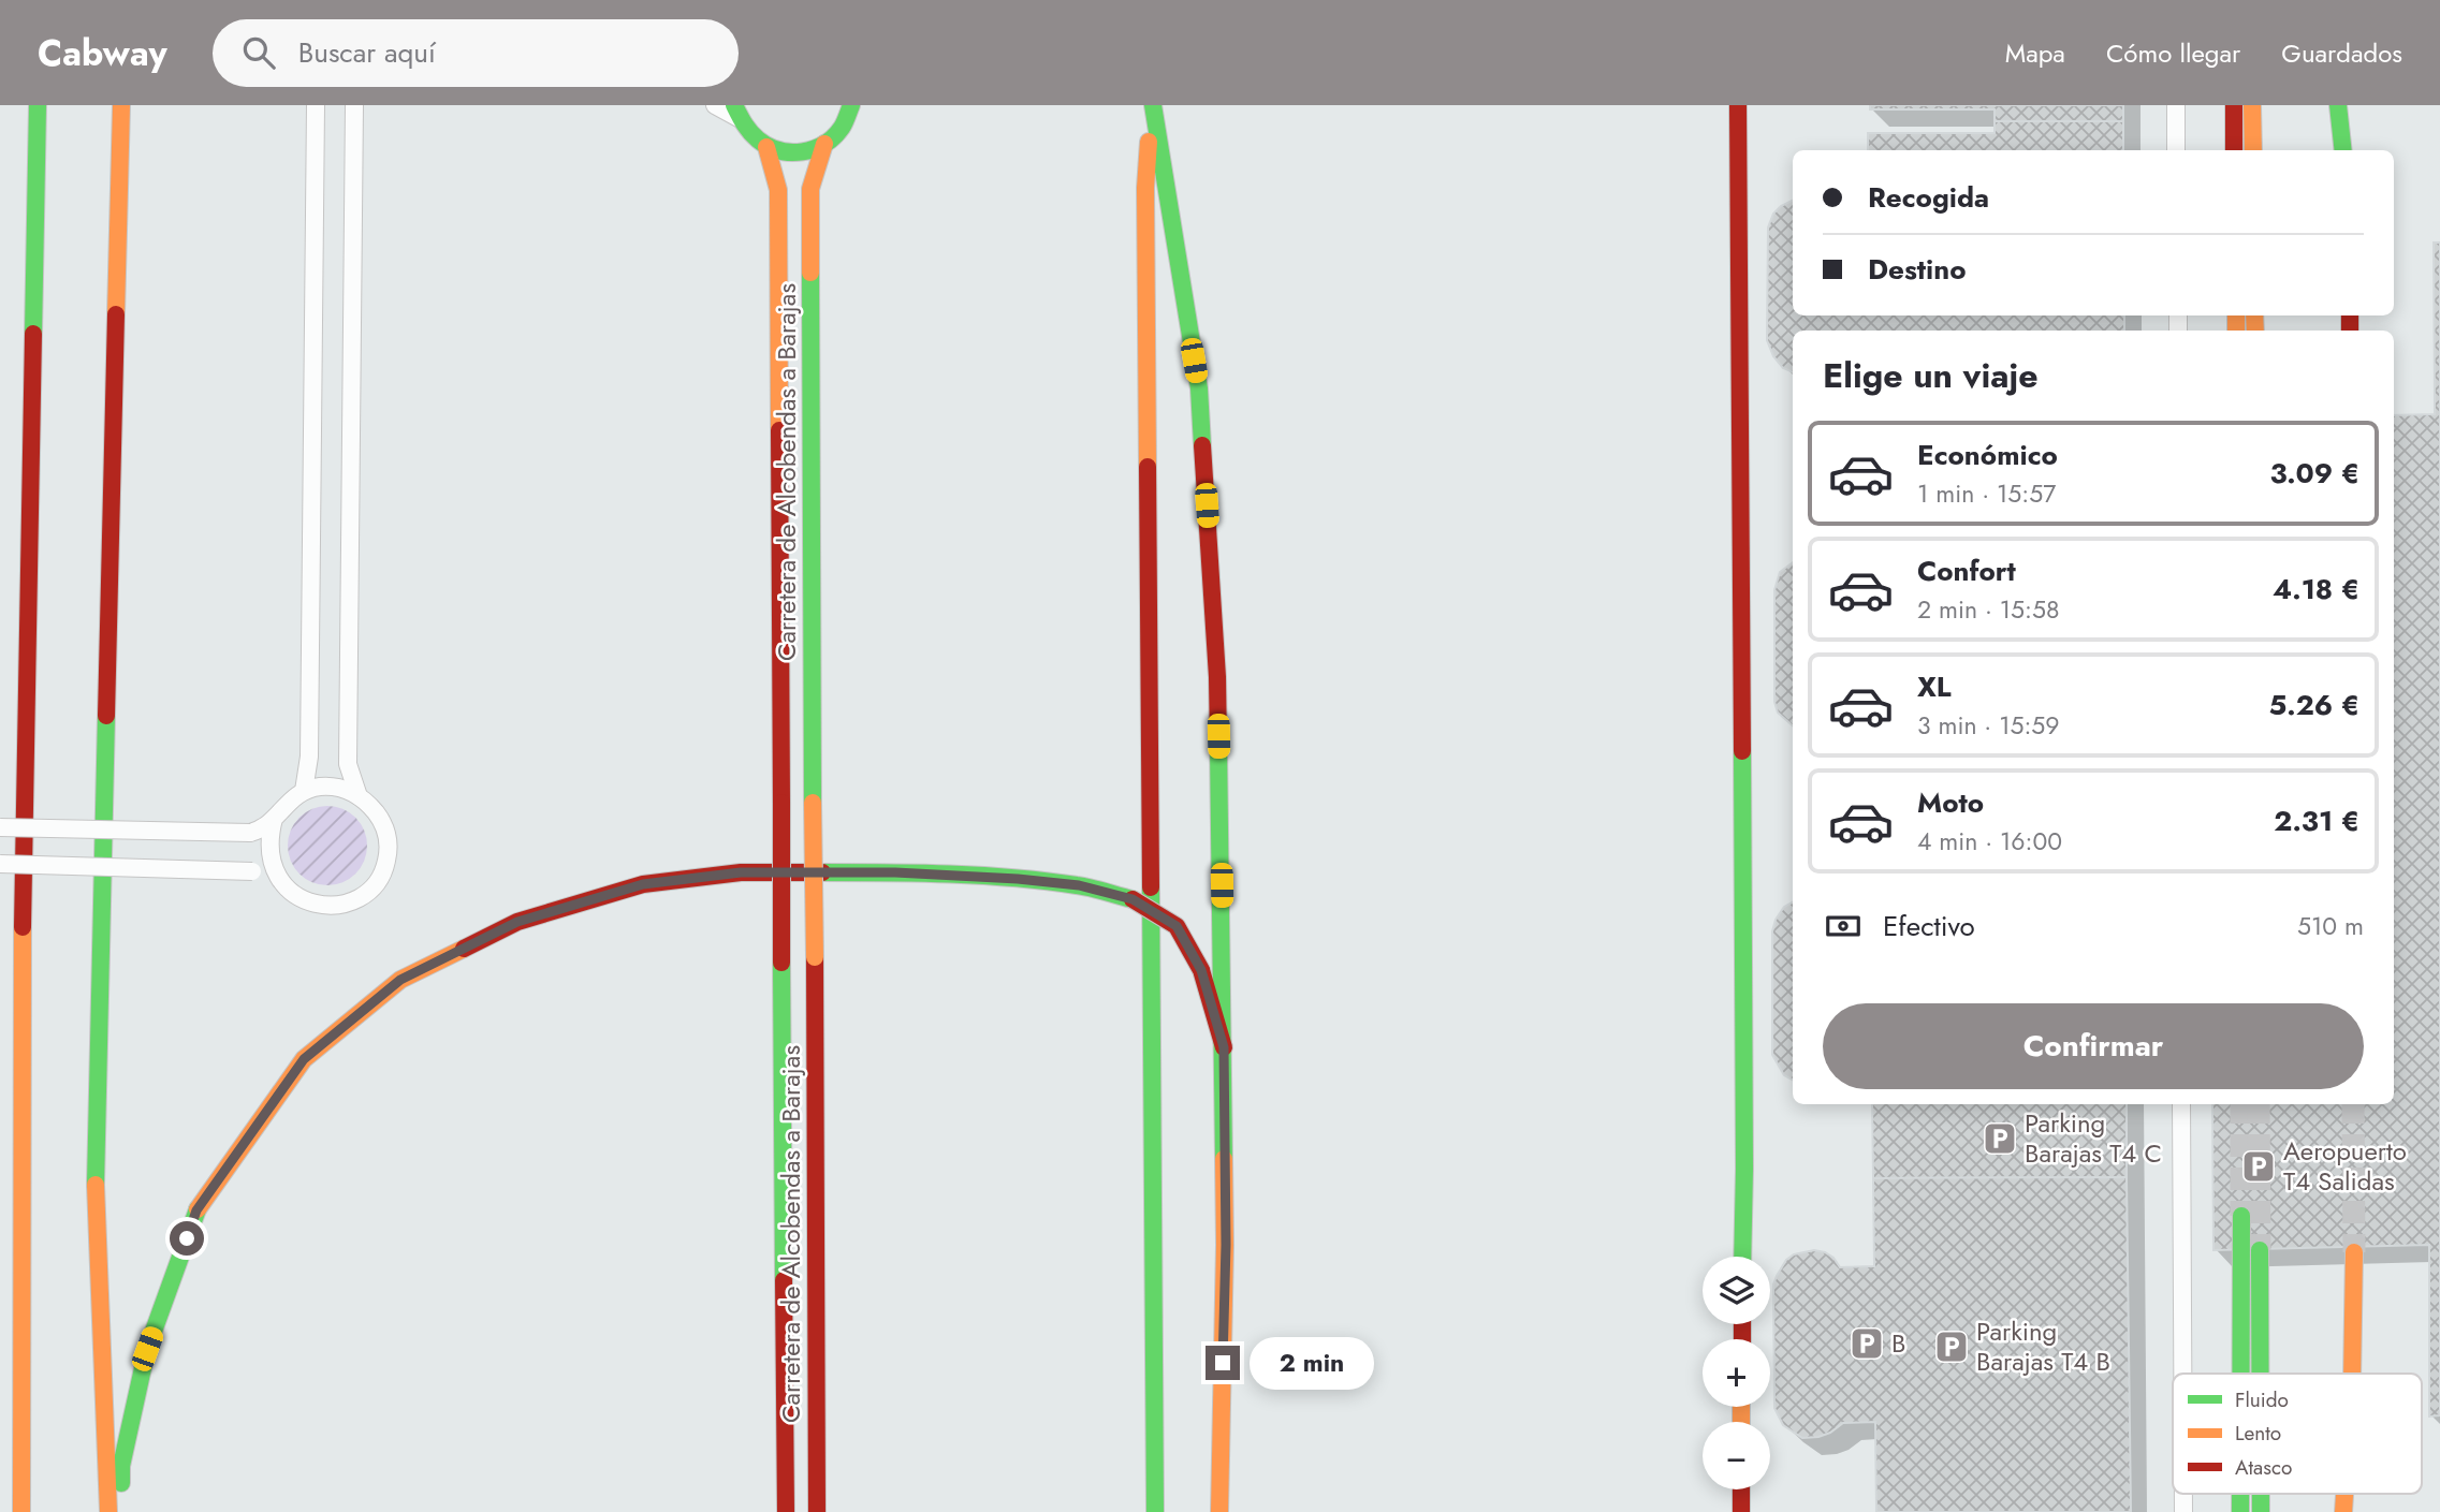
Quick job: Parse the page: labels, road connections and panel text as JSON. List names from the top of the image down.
{
  "streets": {
    "main road": ["Carretera de Alcobendas a Barajas"]
  },
  "places": {
    "parking": [
      "Parking Barajas T4 C",
      "Aeropuerto T4 Salidas",
      "B",
      "Parking Barajas T4 B"
    ]
  },
  "legend": ["Fluido", "Lento", "Atasco"],
  "page": {
    "header": "Cabway",
    "search": "Buscar aquí",
    "nav": ["Mapa", "Cómo llegar", "Guardados"],
    "banner": ["Recogida", "Destino"],
    "heading": "Elige un viaje",
    "list": [
      {
        "name": "Económico",
        "note": "1 min · 15:57",
        "value": "3.09 €"
      },
      {
        "name": "Confort",
        "note": "2 min · 15:58",
        "value": "4.18 €"
      },
      {
        "name": "XL",
        "note": "3 min · 15:59",
        "value": "5.26 €"
      },
      {
        "name": "Moto",
        "note": "4 min · 16:00",
        "value": "2.31 €"
      }
    ],
    "pay": ["Efectivo", "510 m"],
    "buttons": "Confirmar",
    "map_buttons": ["+", "−"],
    "bubble": "2 min"
  }
}
